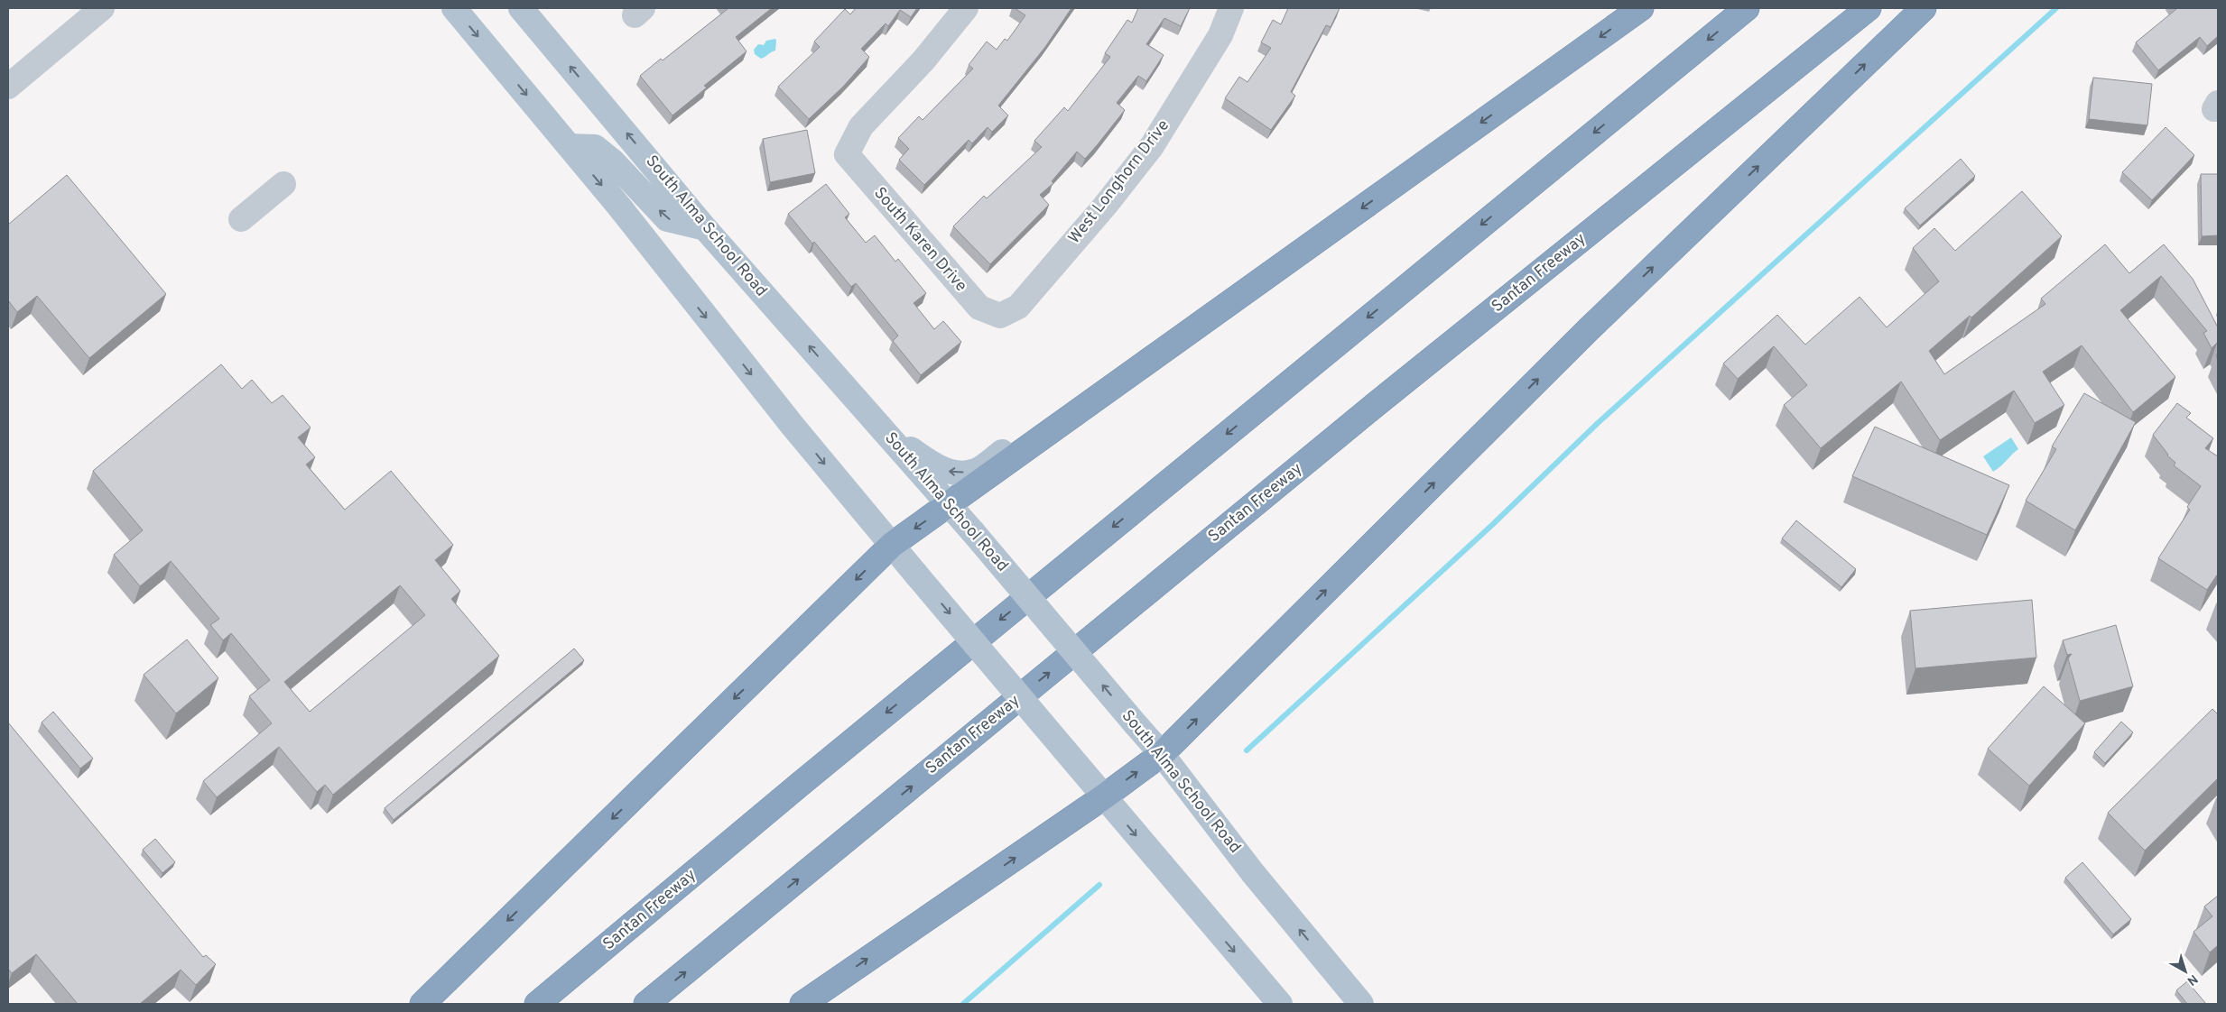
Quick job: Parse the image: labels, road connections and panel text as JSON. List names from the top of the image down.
{
  "streets": {
    "highway": ["Santan Freeway"],
    "main road": ["South Alma School Road"],
    "street": ["West Longhorn Drive", "South Karen Drive"]
  },
  "crossings": [
    ["West Longhorn Drive", "South Karen Drive"]
  ],
  "north": "bottom right"
}
